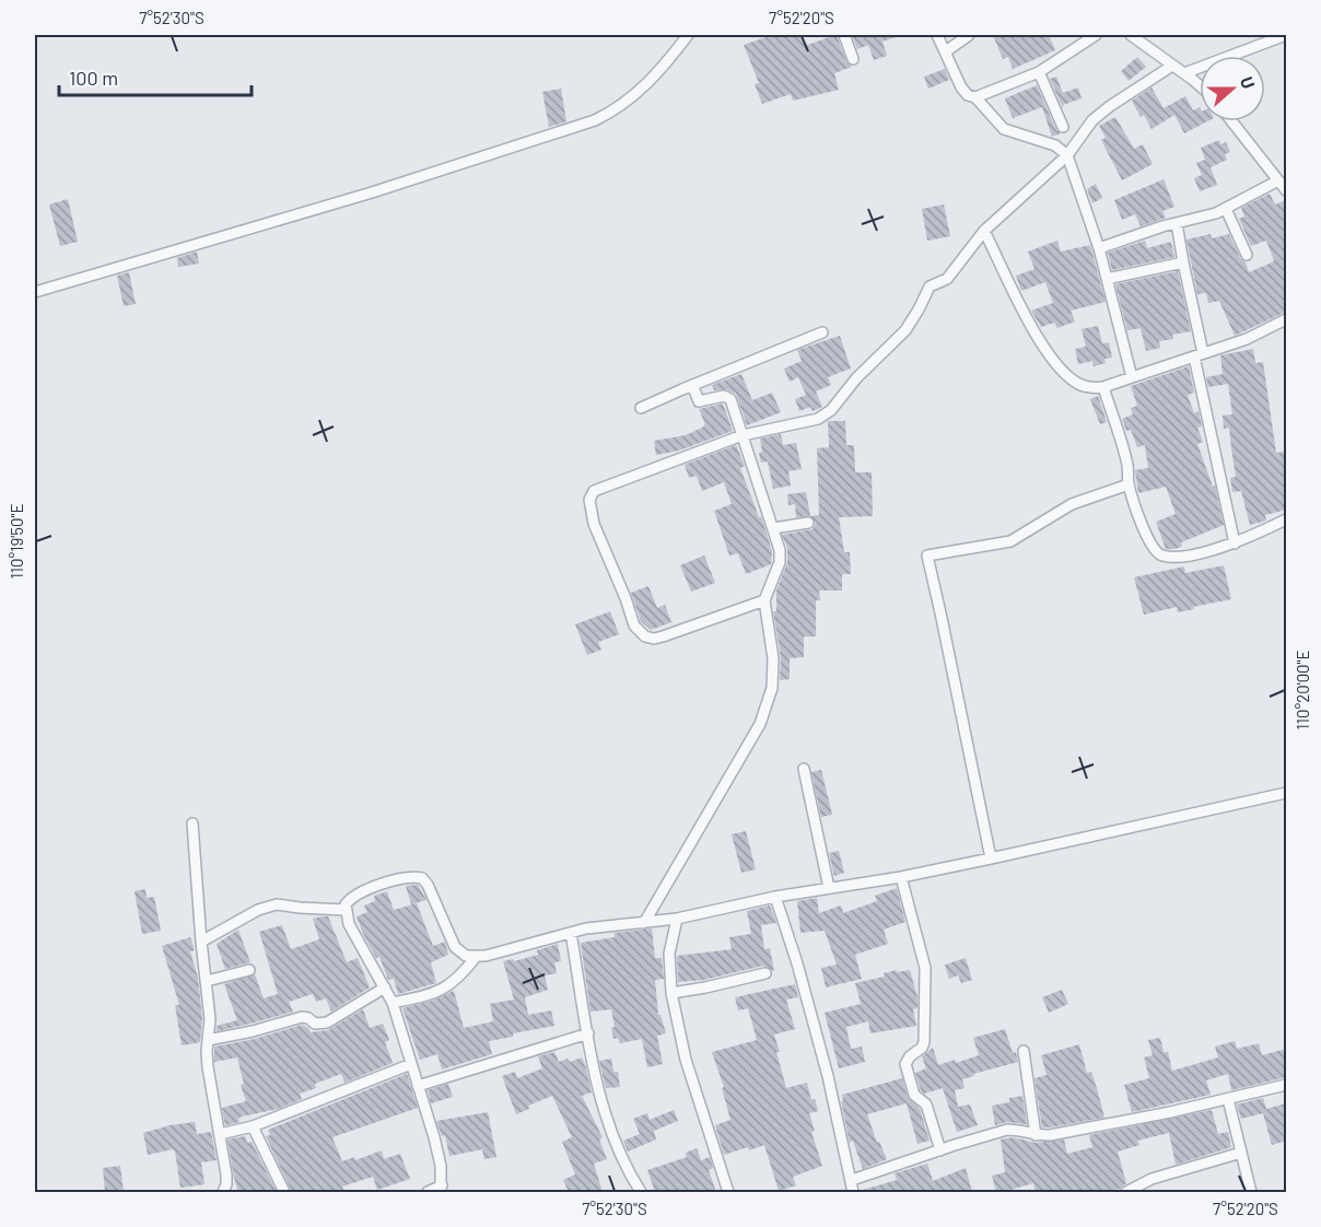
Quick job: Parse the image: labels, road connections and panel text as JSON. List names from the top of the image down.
{
  "scale_bar": "100 m",
  "north": "right",
  "coordinates": [
    "7°52'30\"S",
    "7°52'20\"S",
    "110°19'50\"E",
    "110°20'00\"E"
  ]
}
